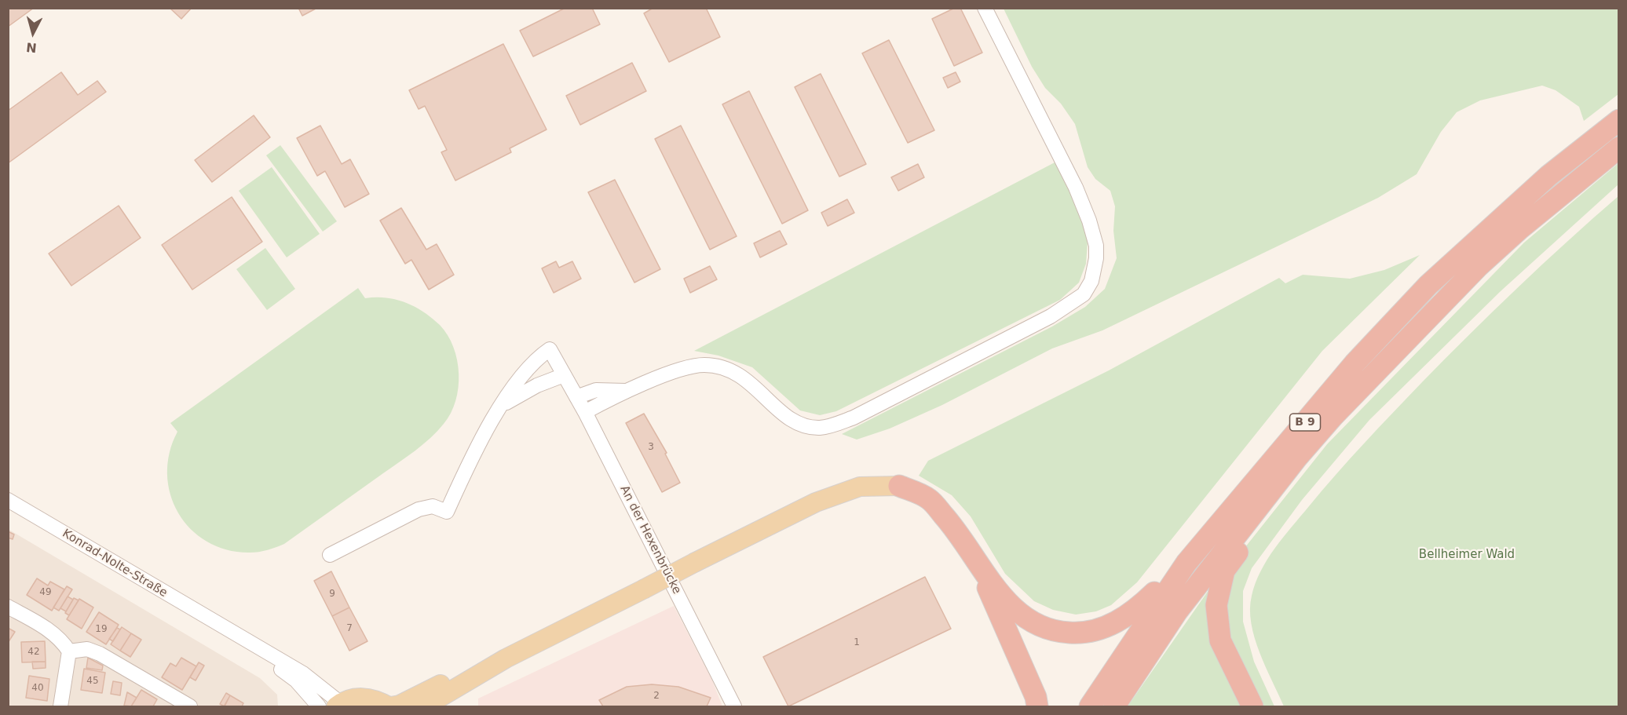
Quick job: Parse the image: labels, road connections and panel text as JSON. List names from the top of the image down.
{
  "streets": {
    "highway": ["B 9"],
    "street": ["An der Hexenbrücke", "Konrad-Nolte-Straße"]
  },
  "crossings": [
    ["B 9", "Konrad-Nolte-Straße"]
  ],
  "parks": ["Bellheimer Wald"],
  "house_numbers": [
    "3",
    "49",
    "9",
    "7",
    "19",
    "1",
    "42",
    "45",
    "40",
    "2"
  ],
  "north": "bottom"
}
